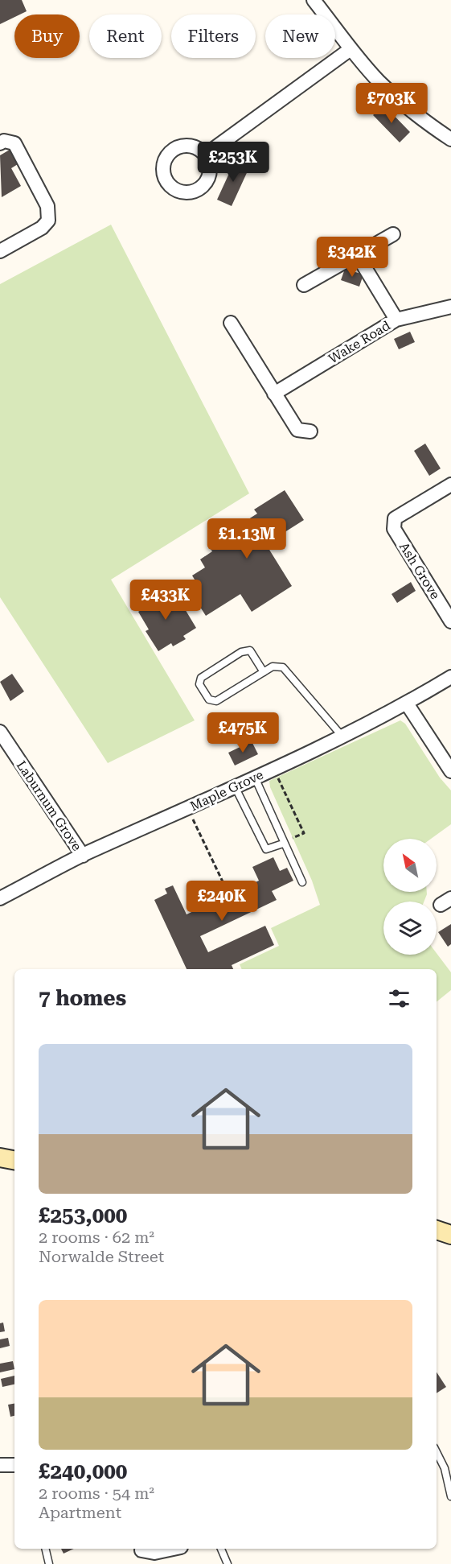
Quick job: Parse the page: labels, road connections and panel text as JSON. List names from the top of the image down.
{
  "streets": {
    "street": [
      "Wake Road",
      "Ash Grove",
      "Maple Grove",
      "Laburnum Grove"
    ]
  },
  "crossings": [
    ["Maple Grove", "Laburnum Grove"]
  ],
  "north": "top left",
  "page": {
    "chip": [
      "Buy",
      "Rent",
      "Filters",
      "New"
    ],
    "price": [
      "£703K",
      "£253K",
      "£342K",
      "£1.13M",
      "£433K",
      "£475K",
      "£240K"
    ],
    "heading": "7 homes",
    "list": [
      {
        "name": "£253,000",
        "note": "2 rooms · 62 m² · Norwalde Street"
      },
      {
        "name": "£240,000",
        "note": "2 rooms · 54 m² · Apartment"
      }
    ]
  }
}
